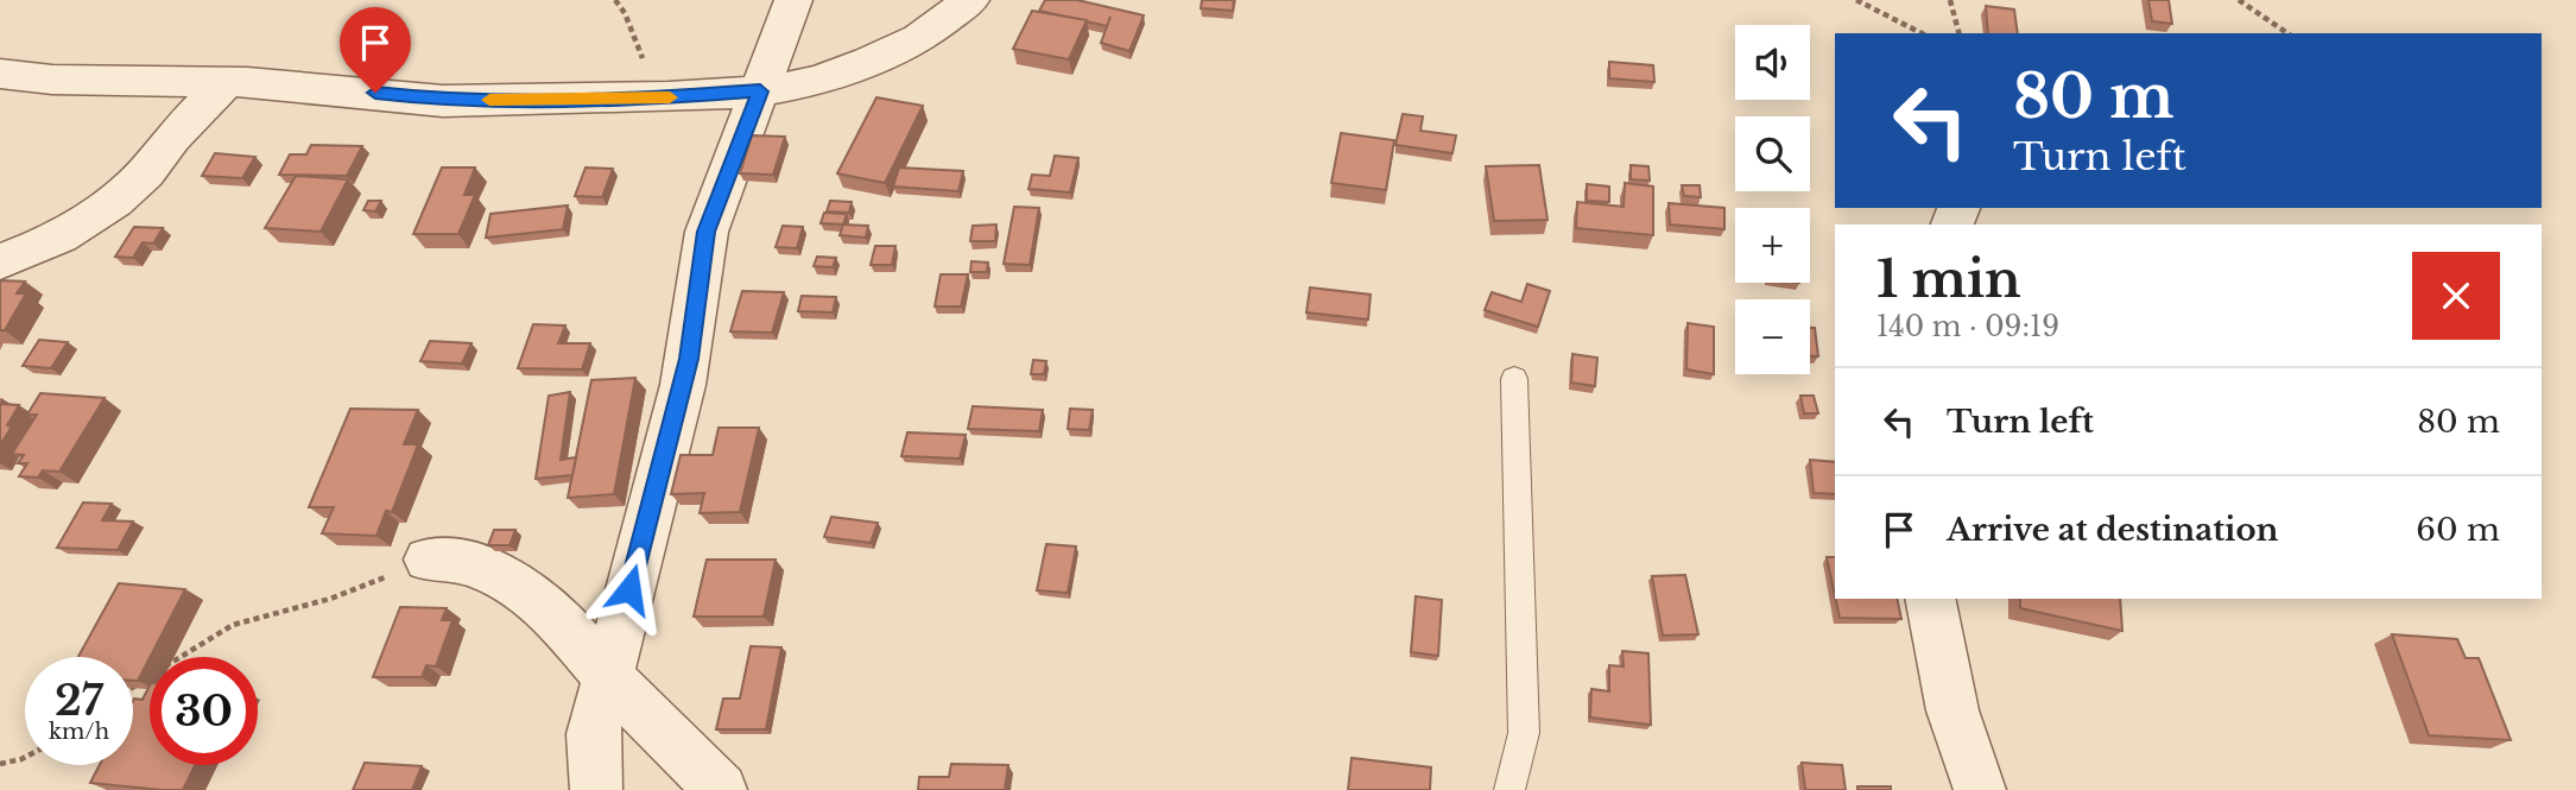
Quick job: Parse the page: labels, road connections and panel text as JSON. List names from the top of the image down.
{
  "page": {
    "map_buttons": ["+", "−"],
    "turn": ["80 m", "Turn left"],
    "heading": ["1 min", "140 m · 09:19"],
    "list": [
      {
        "name": "Turn left",
        "value": "80 m"
      },
      {
        "name": "Arrive at destination",
        "value": "60 m"
      }
    ],
    "speed": "27 km/h",
    "limit": "30"
  }
}
